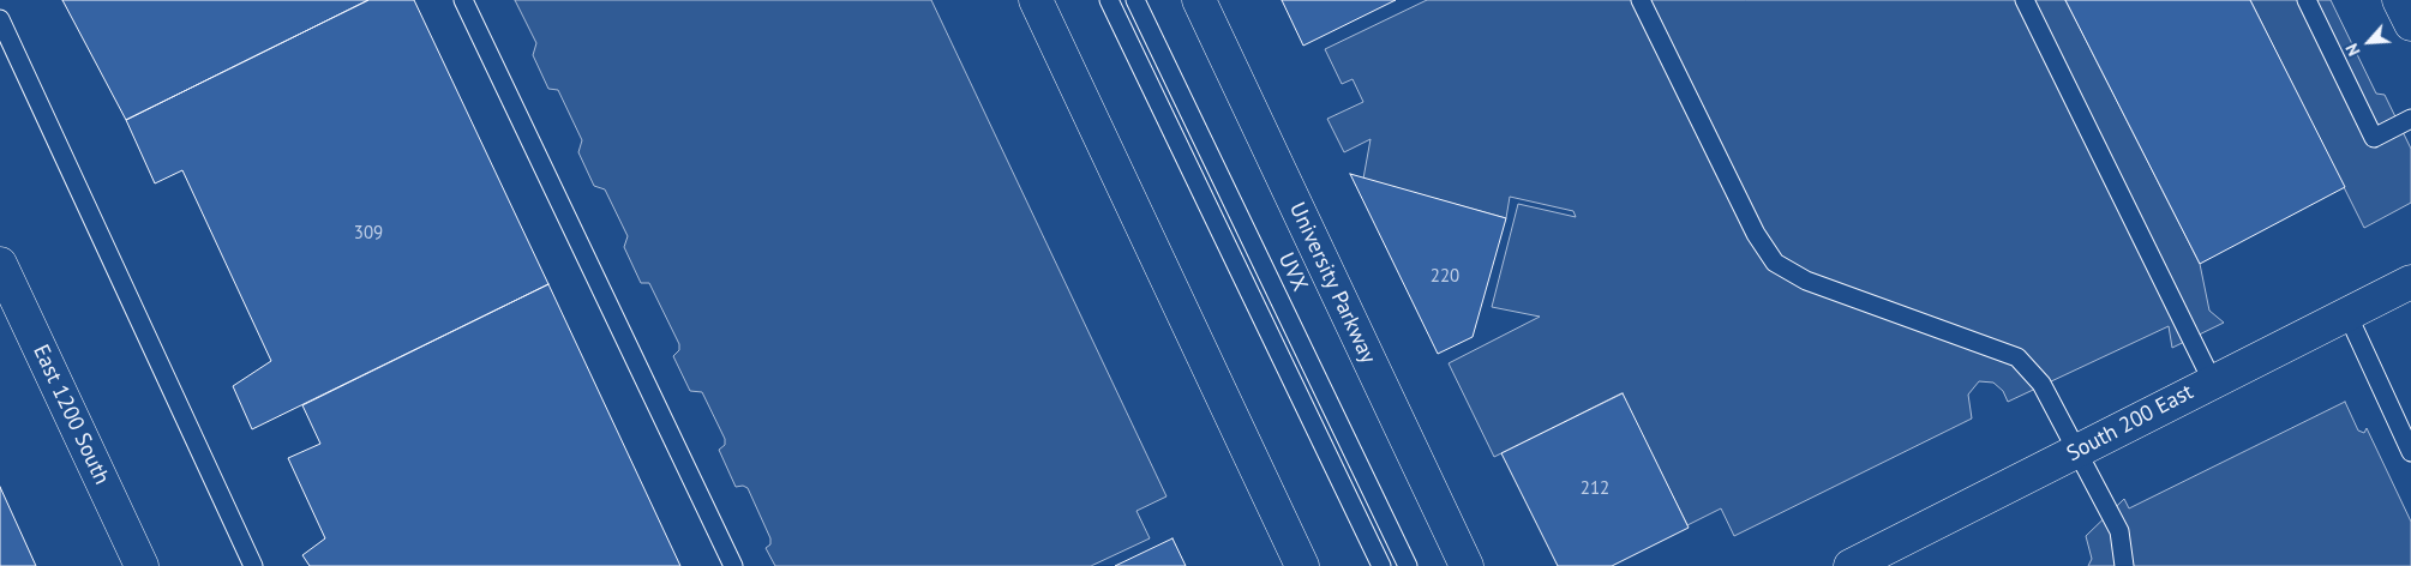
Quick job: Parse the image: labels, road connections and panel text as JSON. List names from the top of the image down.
{
  "streets": {
    "main road": ["University Parkway", "East 1200 South", "South 200 East"],
    "lane": ["UVX"]
  },
  "house_numbers": ["309", "220", "212"],
  "north": "bottom left"
}
